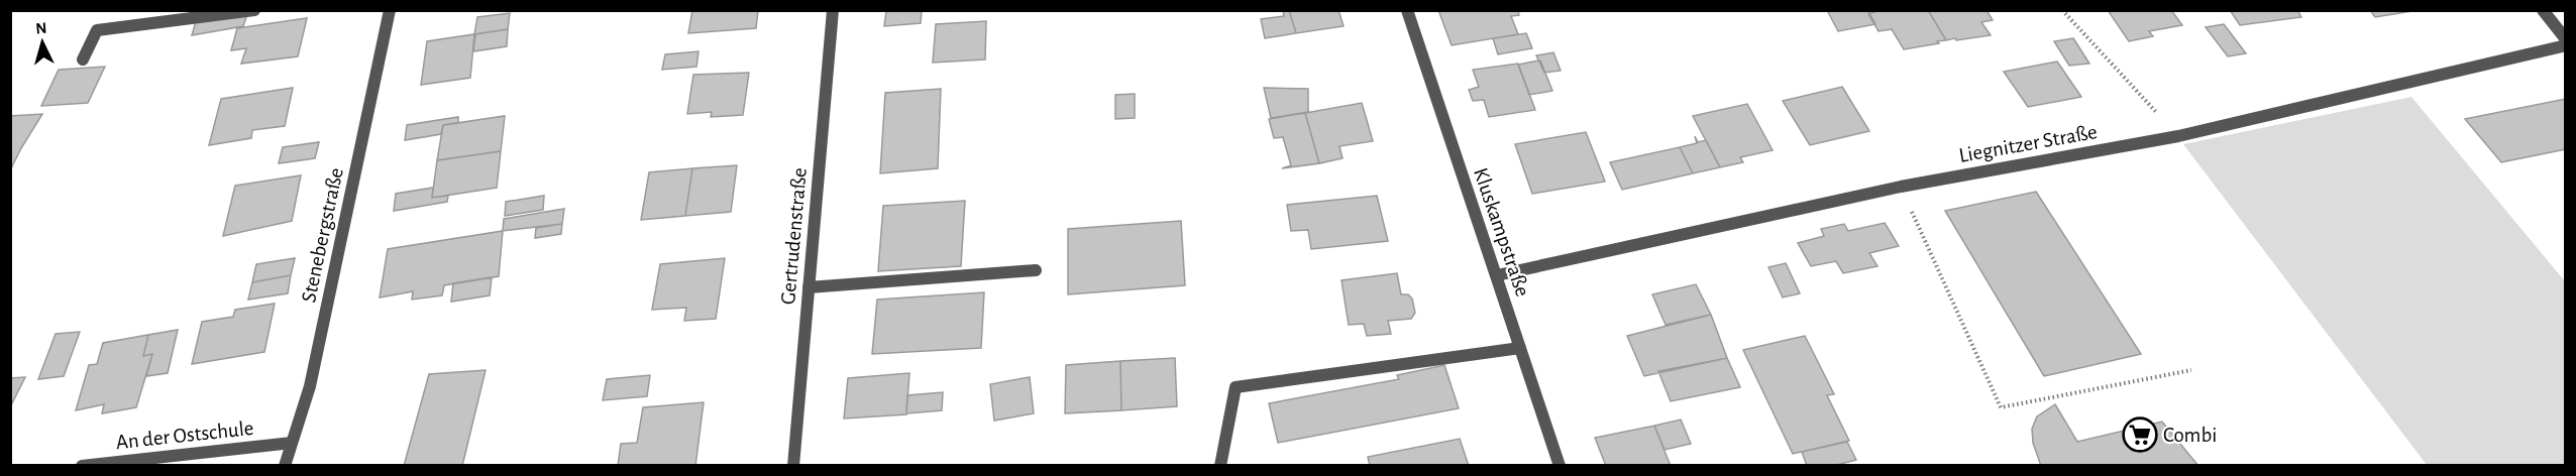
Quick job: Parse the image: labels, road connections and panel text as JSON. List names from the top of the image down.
{
  "streets": {
    "street": [
      "Liegnitzer Straße",
      "Kluskampstraße",
      "Stenebergstraße",
      "Gertrudenstraße",
      "An der Ostschule"
    ]
  },
  "crossings": [
    ["Liegnitzer Straße", "Kluskampstraße"],
    ["Stenebergstraße", "An der Ostschule"]
  ],
  "places": {
    "supermarket": ["Combi"]
  },
  "north": "top"
}
